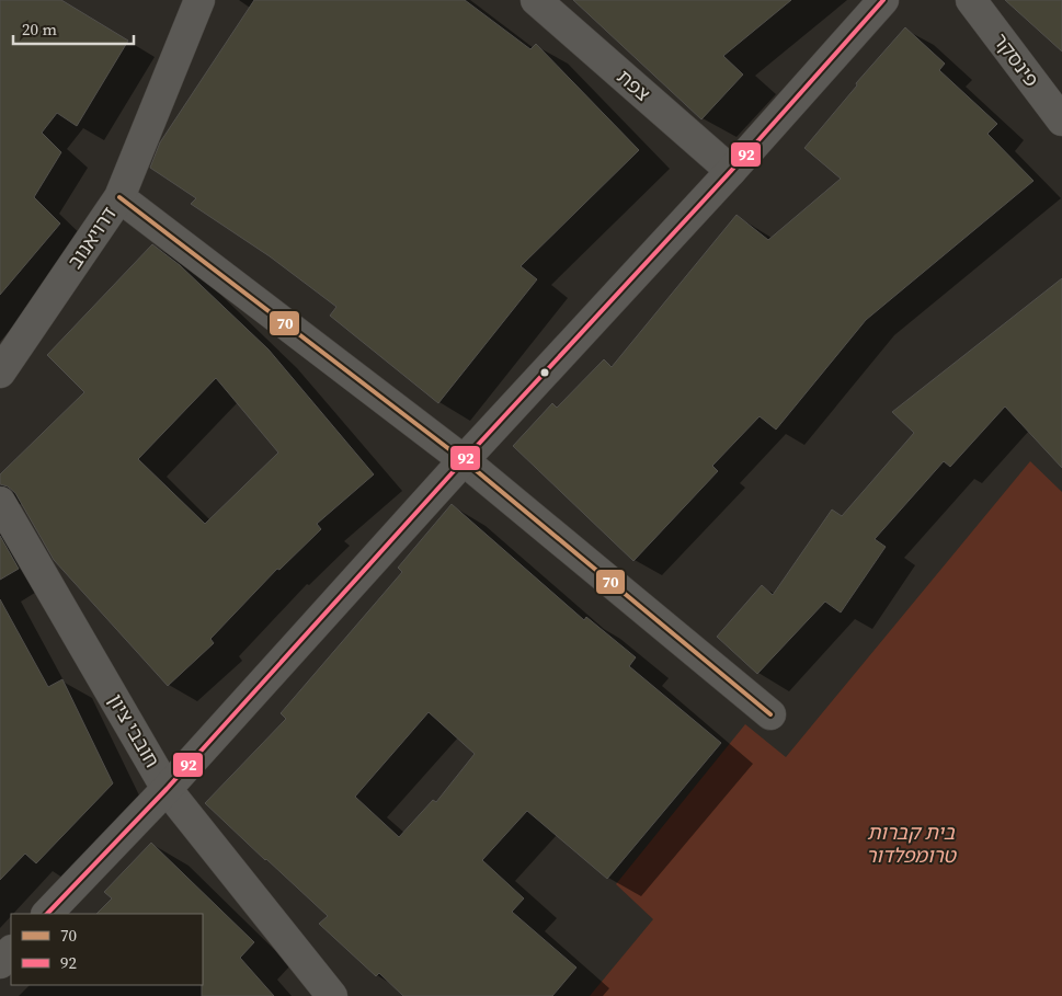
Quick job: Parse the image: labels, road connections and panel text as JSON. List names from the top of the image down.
{
  "streets": {
    "street": [
      "פינסקר",
      "צפת",
      "דרויאנוב",
      "חובבי ציון"
    ]
  },
  "parks": ["בית קברות טרומפלדור"],
  "lines": ["transit line 92", "transit line 70"],
  "legend": ["70", "92"],
  "scale_bar": "20 m"
}
